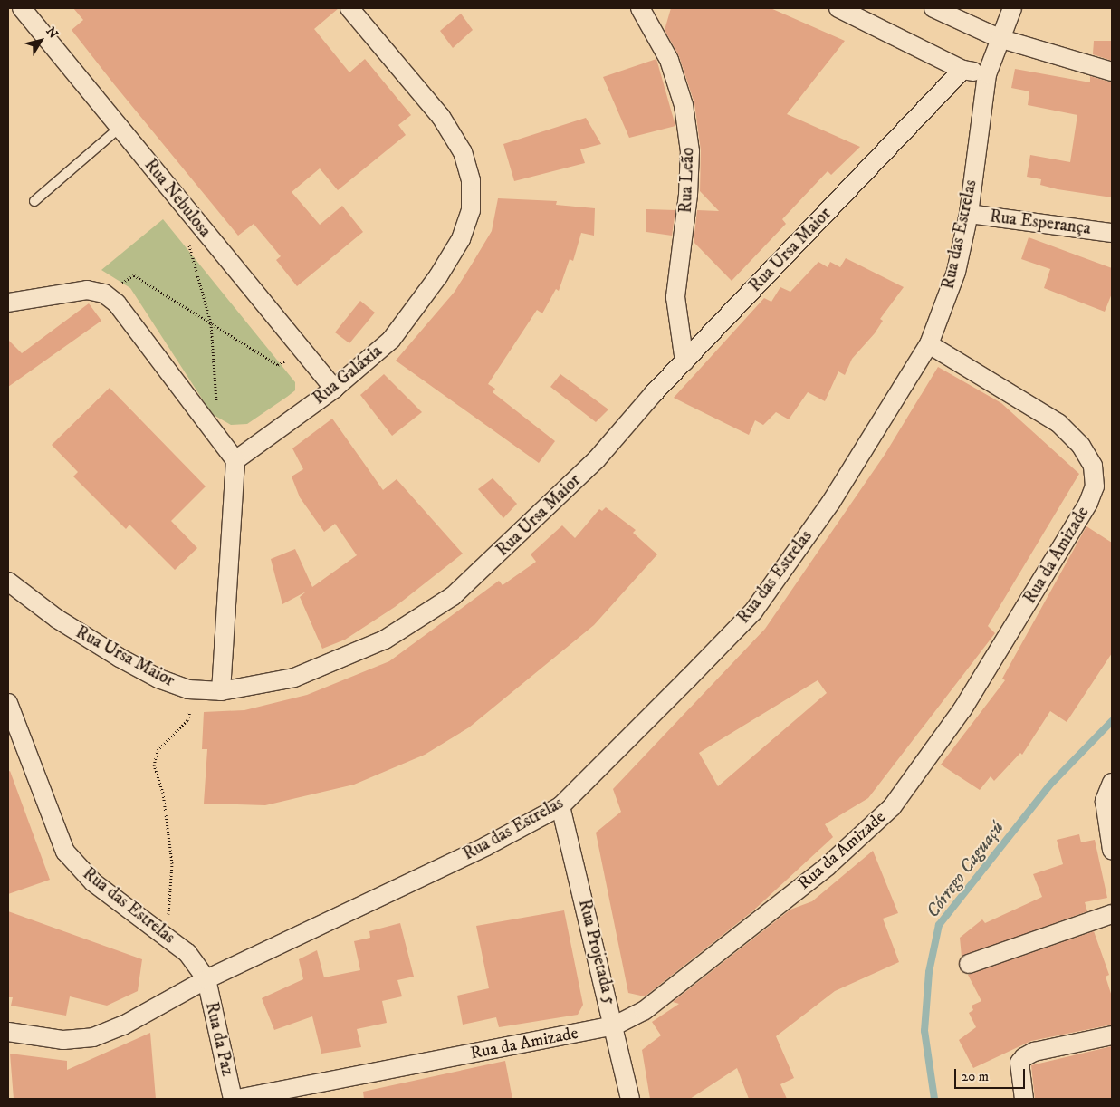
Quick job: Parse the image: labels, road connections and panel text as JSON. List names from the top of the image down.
{
  "streets": {
    "street": [
      "Rua Leão",
      "Rua Nebulosa",
      "Rua Esperança",
      "Rua das Estrelas",
      "Rua Ursa Maior",
      "Rua Galáxia",
      "Rua da Amizade",
      "Rua Projetada 5",
      "Rua da Paz"
    ]
  },
  "crossings": [
    ["Rua Leão", "Rua Ursa Maior"],
    ["Rua Nebulosa", "Rua Galáxia"],
    ["Rua Esperança", "Rua das Estrelas"],
    ["Rua das Estrelas", "Rua da Amizade"],
    ["Rua das Estrelas", "Rua Projetada 5"],
    ["Rua das Estrelas", "Rua da Paz"],
    ["Rua da Amizade", "Rua Projetada 5"]
  ],
  "water": ["Córrego Caguaçú"],
  "scale_bar": "20 m",
  "north": "top right"
}
